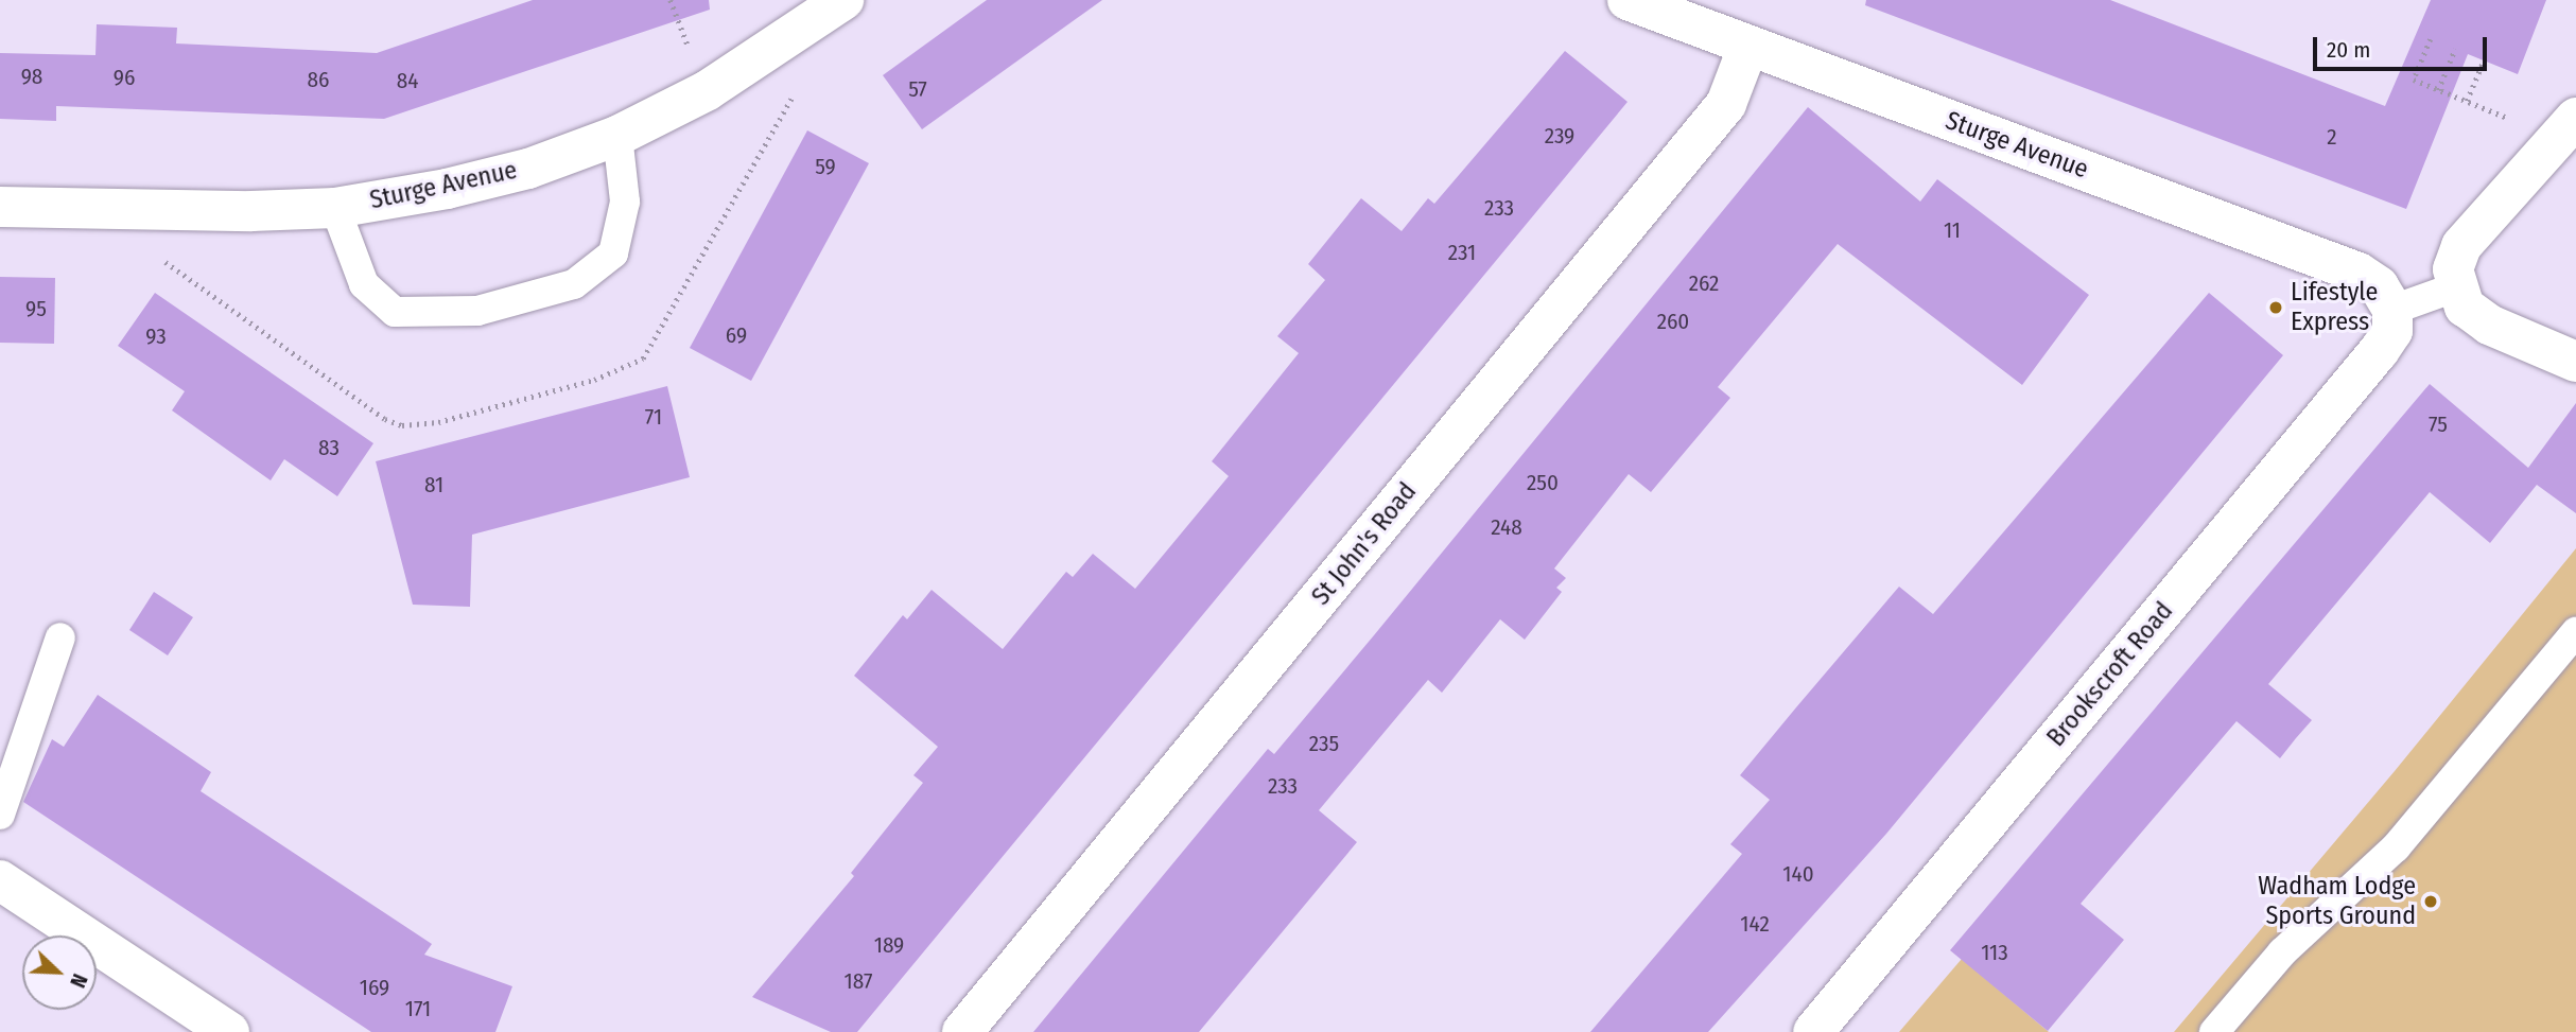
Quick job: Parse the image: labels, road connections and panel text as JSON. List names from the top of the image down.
{
  "streets": {
    "street": ["Sturge Avenue", "St John's Road", "Brookscroft Road"]
  },
  "crossings": [
    ["Sturge Avenue", "St John's Road"],
    ["Sturge Avenue", "Brookscroft Road"]
  ],
  "places": ["Lifestyle Express", "Wadham Lodge Sports Ground"],
  "house_numbers": [
    "98",
    "96",
    "86",
    "84",
    "57",
    "239",
    "2",
    "59",
    "233",
    "11",
    "231",
    "262",
    "95",
    "260",
    "69",
    "93",
    "71",
    "75",
    "83",
    "250",
    "81",
    "248",
    "235",
    "233",
    "140",
    "142",
    "189",
    "113",
    "187",
    "169",
    "171"
  ],
  "scale_bar": "20 m",
  "north": "bottom right"
}
